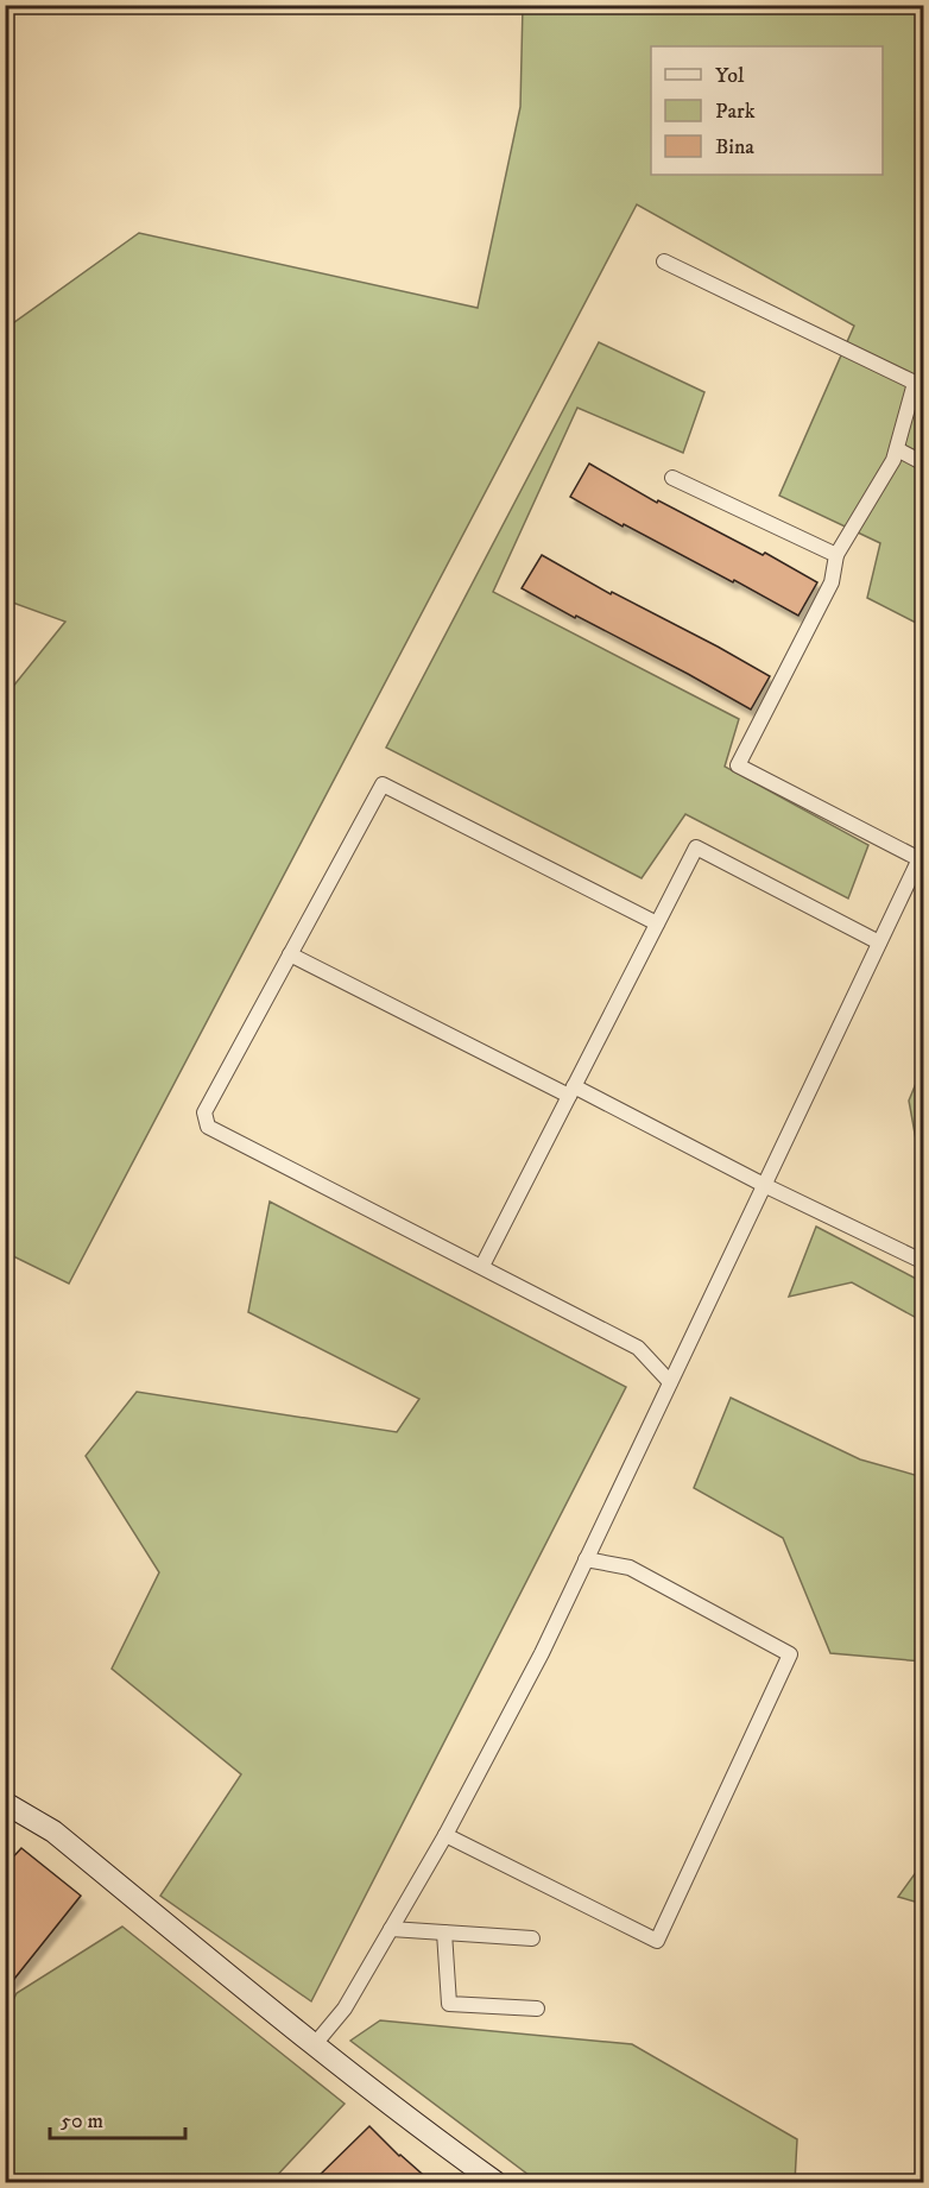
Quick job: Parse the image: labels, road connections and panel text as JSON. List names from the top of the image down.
{
  "legend": ["Yol", "Park", "Bina"],
  "scale_bar": "50 m"
}
